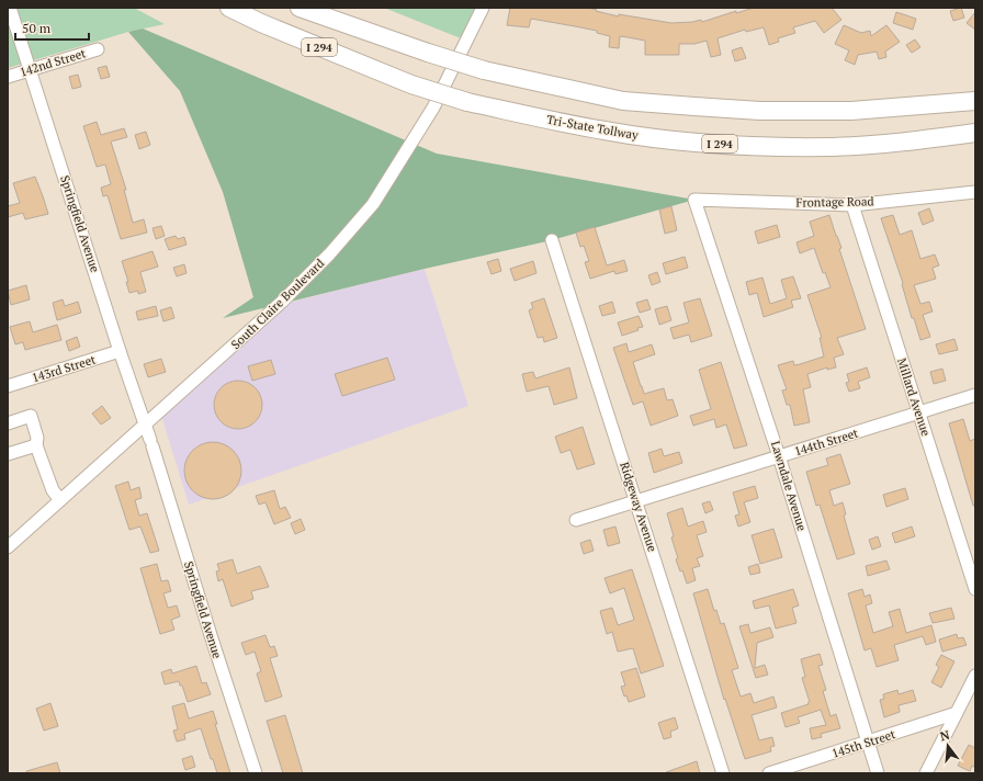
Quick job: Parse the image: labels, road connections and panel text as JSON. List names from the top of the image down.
{
  "streets": {
    "highway": ["I 294", "Tri-State Tollway"],
    "street": [
      "142nd Street",
      "Frontage Road",
      "Springfield Avenue",
      "South Claire Boulevard",
      "143rd Street",
      "Millard Avenue",
      "144th Street",
      "Lawndale Avenue",
      "Ridgeway Avenue",
      "145th Street"
    ]
  },
  "crossings": [
    ["142nd Street", "Springfield Avenue"],
    ["Frontage Road", "Millard Avenue"],
    ["Frontage Road", "Lawndale Avenue"],
    ["Springfield Avenue", "South Claire Boulevard"],
    ["Springfield Avenue", "143rd Street"],
    ["Millard Avenue", "144th Street"],
    ["144th Street", "Lawndale Avenue"],
    ["144th Street", "Ridgeway Avenue"],
    ["Lawndale Avenue", "145th Street"]
  ],
  "scale_bar": "50 m",
  "north": "top"
}
